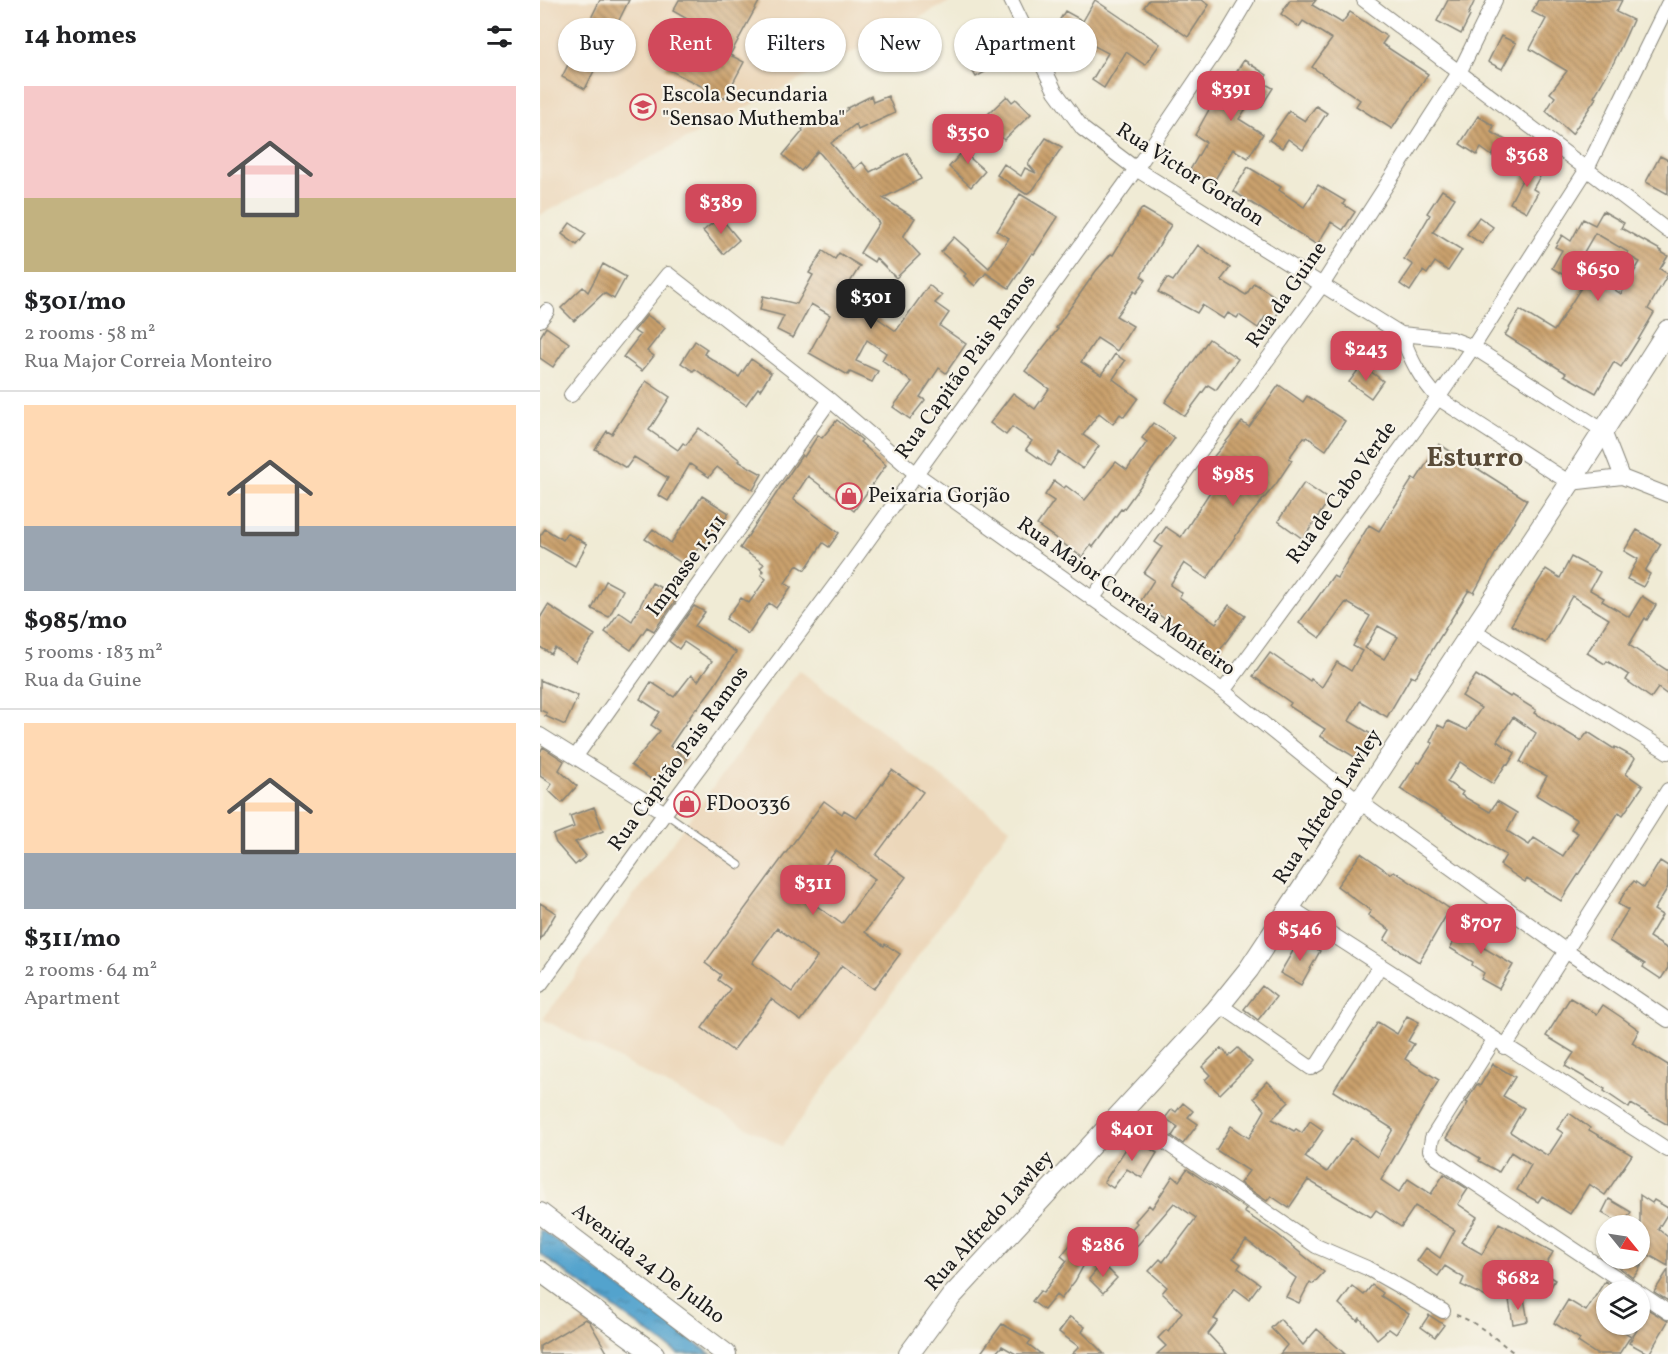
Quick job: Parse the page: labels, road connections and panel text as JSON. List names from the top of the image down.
{
  "streets": {
    "main road": ["Rua Alfredo Lawley", "Avenida 24 De Julho"],
    "street": [
      "Rua Victor Gordon",
      "Rua da Guine",
      "Rua Capitão Pais Ramos",
      "Rua de Cabo Verde",
      "Impasse 1.511",
      "Rua Major Correia Monteiro"
    ]
  },
  "crossings": [
    ["Rua Victor Gordon", "Rua da Guine"],
    ["Rua Victor Gordon", "Rua Capitão Pais Ramos"],
    ["Rua da Guine", "Rua Major Correia Monteiro"],
    ["Rua Capitão Pais Ramos", "Rua Major Correia Monteiro"],
    ["Rua de Cabo Verde", "Rua Major Correia Monteiro"],
    ["Impasse 1.511", "Rua Major Correia Monteiro"],
    ["Rua Major Correia Monteiro", "Rua Alfredo Lawley"]
  ],
  "districts": ["Esturro"],
  "places": {
    "school or university": ["Escola Secundaria \"Sensao Muthemba\""],
    "shop": ["Peixaria Gorjão", "FD00336"]
  },
  "north": "bottom right",
  "page": {
    "heading": "14 homes",
    "chip": [
      "Buy",
      "Rent",
      "Filters",
      "New",
      "Apartment"
    ],
    "price": [
      "$391",
      "$350",
      "$368",
      "$389",
      "$650",
      "$301",
      "$243",
      "$985",
      "$311",
      "$707",
      "$546",
      "$401",
      "$286",
      "$682"
    ],
    "list": [
      {
        "name": "$301/mo",
        "note": "2 rooms · 58 m² · Rua Major Correia Monteiro"
      },
      {
        "name": "$985/mo",
        "note": "5 rooms · 183 m² · Rua da Guine"
      },
      {
        "name": "$311/mo",
        "note": "2 rooms · 64 m² · Apartment"
      }
    ]
  }
}
